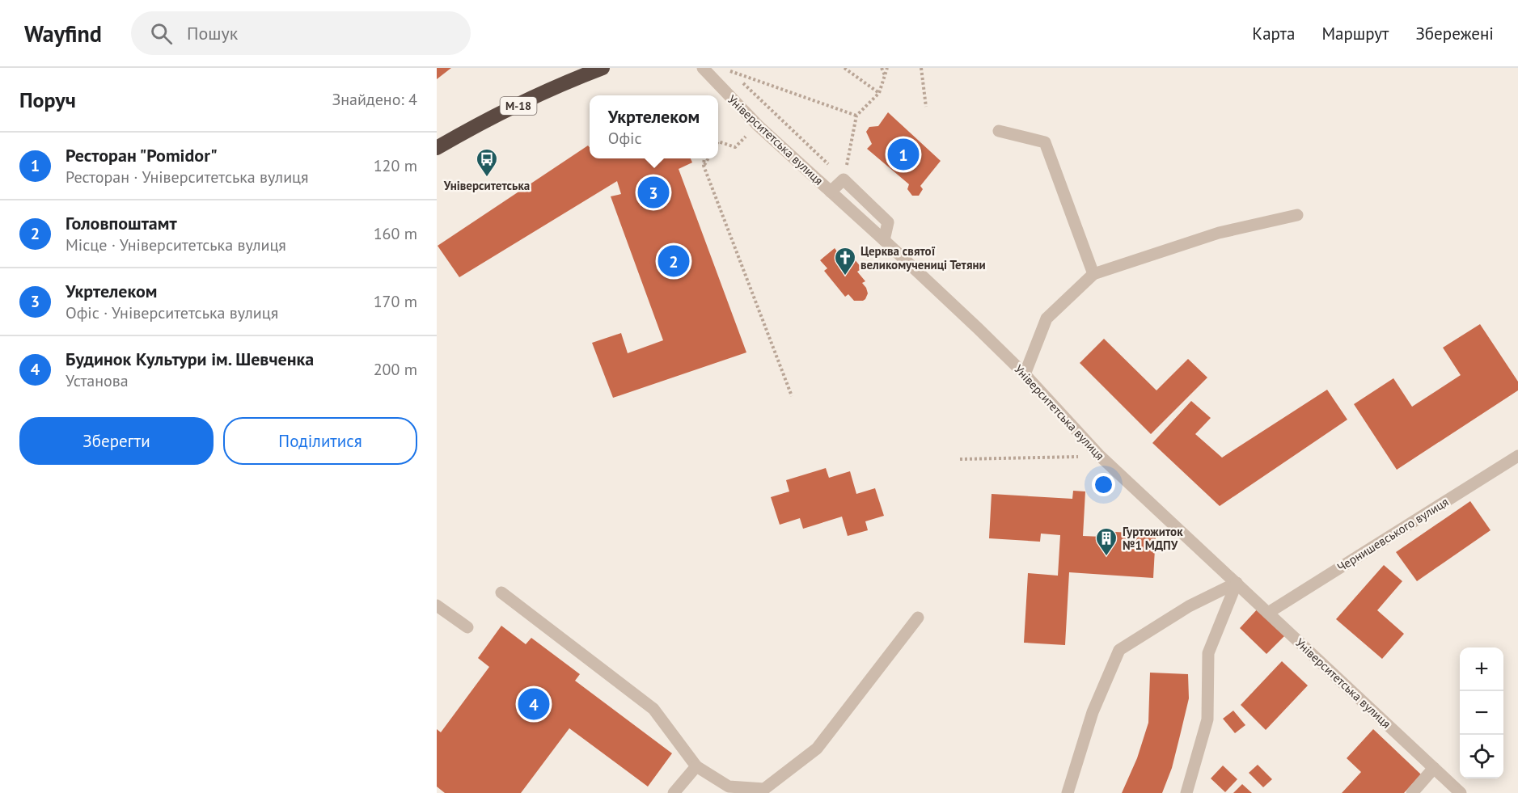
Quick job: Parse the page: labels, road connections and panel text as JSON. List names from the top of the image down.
{
  "streets": {
    "highway": ["М-18"],
    "street": ["Університетська вулиця", "Чернишевського вулиця"]
  },
  "crossings": [
    ["Університетська вулиця", "Чернишевського вулиця"]
  ],
  "places": {
    "bus stop": ["Університетська"],
    "church": ["Церква святої великомучениці Тетяни"],
    "building": ["Гуртожиток №1 МДПУ"]
  },
  "page": {
    "header": "Wayfind",
    "search": "Пошук",
    "nav": ["Карта", "Маршрут", "Збережені"],
    "heading": ["Поруч", "Знайдено: 4"],
    "popup": ["Укртелеком", "Офіс"],
    "list": [
      {
        "mark": "1",
        "name": "Ресторан \"Pomidor\"",
        "note": "Ресторан · Університетська вулиця",
        "value": "120 m"
      },
      {
        "mark": "2",
        "name": "Головпоштамт",
        "note": "Місце · Університетська вулиця",
        "value": "160 m"
      },
      {
        "mark": "3",
        "name": "Укртелеком",
        "note": "Офіс · Університетська вулиця",
        "value": "170 m"
      },
      {
        "mark": "4",
        "name": "Будинок Культури ім. Шевченка",
        "note": "Установа",
        "value": "200 m"
      }
    ],
    "pins": [
      "1",
      "3",
      "2",
      "4"
    ],
    "buttons": ["Зберегти", "Поділитися"],
    "map_buttons": ["+", "−"]
  }
}
